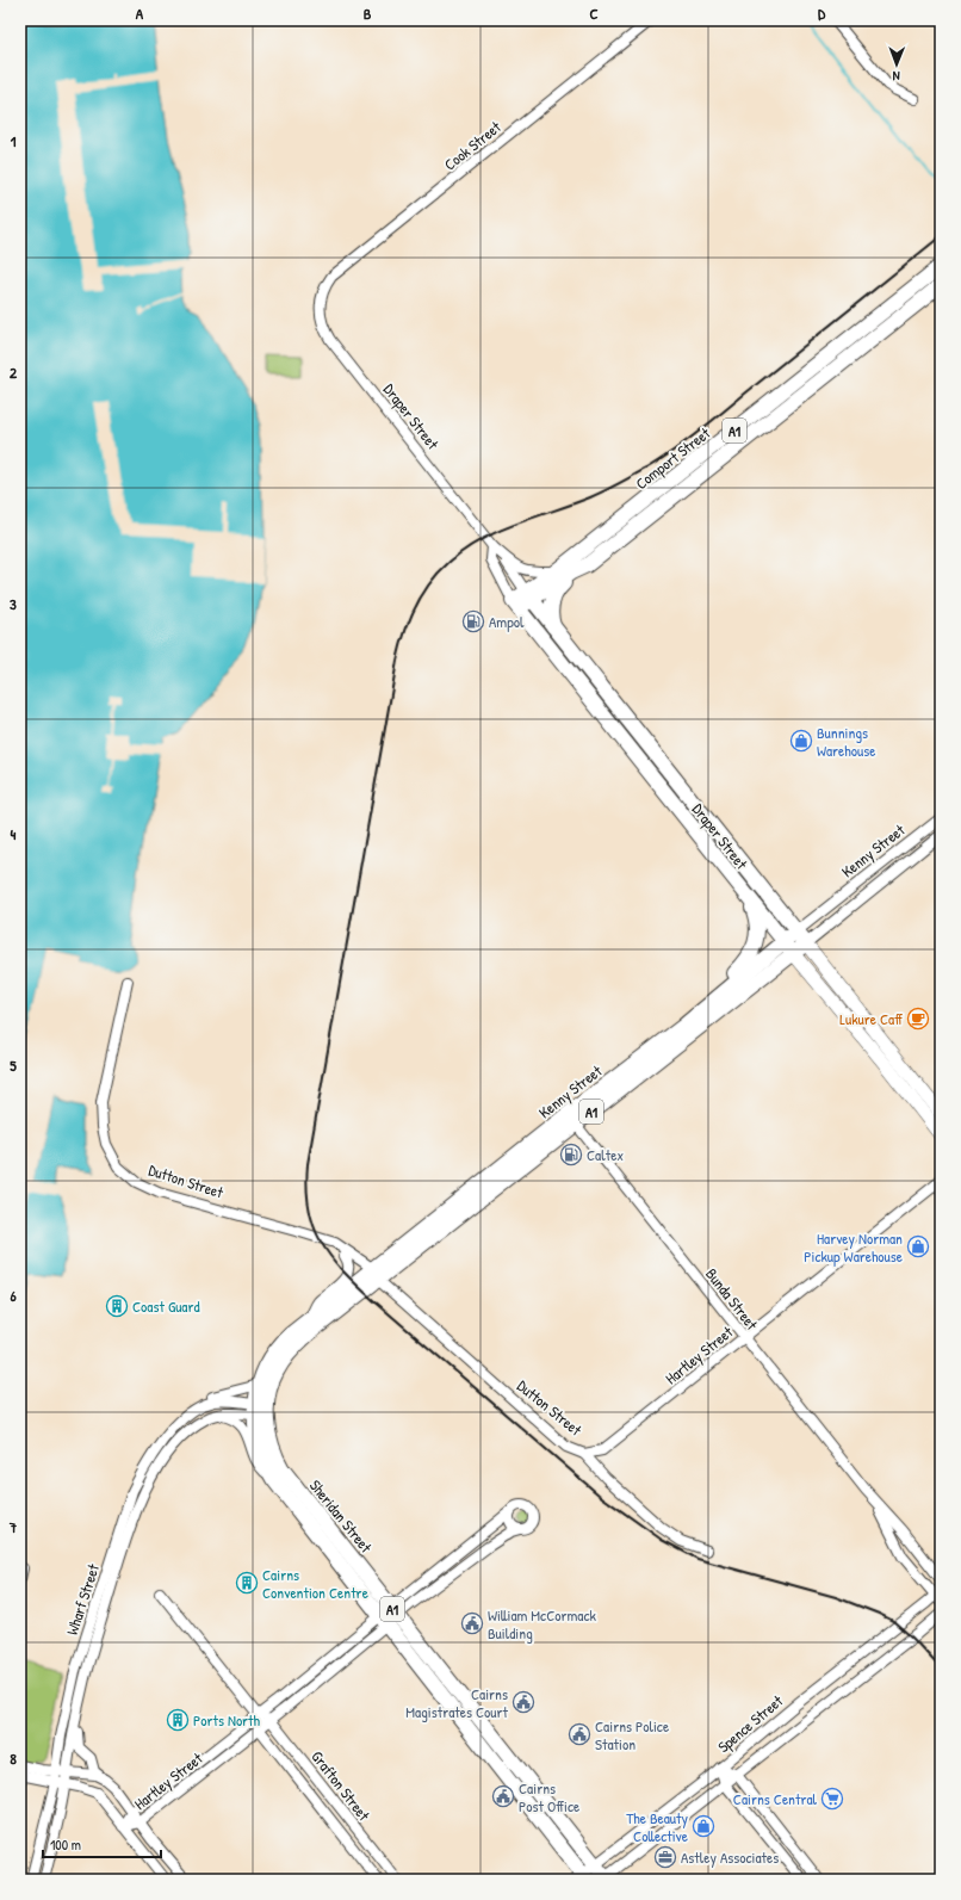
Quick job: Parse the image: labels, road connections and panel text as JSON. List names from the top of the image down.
{
  "streets": {
    "highway": [
      "Draper Street",
      "A1",
      "Comport Street",
      "Kenny Street",
      "Sheridan Street"
    ],
    "street": [
      "Cook Street",
      "Dutton Street",
      "Bunda Street",
      "Hartley Street",
      "Wharf Street",
      "Spence Street",
      "Grafton Street"
    ]
  },
  "crossings": [
    ["Cook Street", "Draper Street"],
    ["Draper Street", "Comport Street"],
    ["Draper Street", "Kenny Street"],
    ["Kenny Street", "Dutton Street"],
    ["Kenny Street", "Bunda Street"],
    ["Kenny Street", "Sheridan Street"],
    ["Kenny Street", "Wharf Street"],
    ["Dutton Street", "Hartley Street"],
    ["Bunda Street", "Hartley Street"],
    ["Bunda Street", "Spence Street"],
    ["Hartley Street", "Sheridan Street"],
    ["Hartley Street", "Grafton Street"],
    ["Sheridan Street", "Wharf Street"],
    ["Sheridan Street", "Spence Street"]
  ],
  "places": {
    "fuel station": ["Ampol", "Caltex"],
    "shop": ["Bunnings Warehouse", "Harvey Norman Pickup Warehouse", "The Beauty Collective"],
    "cafe": ["Lukure Caff"],
    "building": ["Coast Guard", "Cairns Convention Centre", "Ports North"],
    "public building": [
      "William McCormack Building",
      "Cairns Magistrates Court",
      "Cairns Police Station",
      "Cairns Post Office"
    ],
    "supermarket": ["Cairns Central"],
    "office": ["Astley Associates"]
  },
  "scale_bar": "100 m",
  "north": "bottom",
  "grid": {
    "columns": [
      "A",
      "B",
      "C",
      "D"
    ],
    "rows": [
      "1",
      "2",
      "3",
      "4",
      "5",
      "6",
      "7",
      "8"
    ]
  }
}
